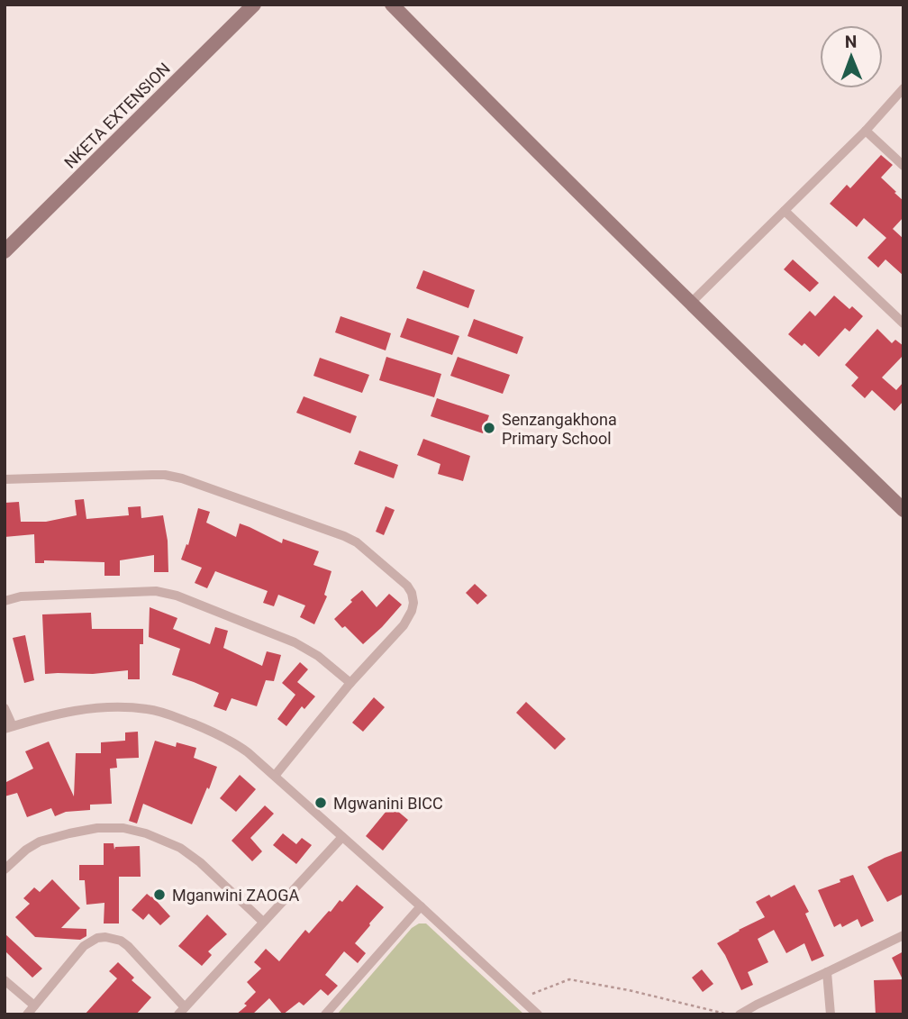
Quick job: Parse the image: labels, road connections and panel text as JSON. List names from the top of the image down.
{
  "streets": {
    "street": ["NKETA EXTENSION"]
  },
  "places": ["Senzangakhona Primary School", "Mgwanini BICC", "Mganwini ZAOGA"],
  "north": "top"
}
